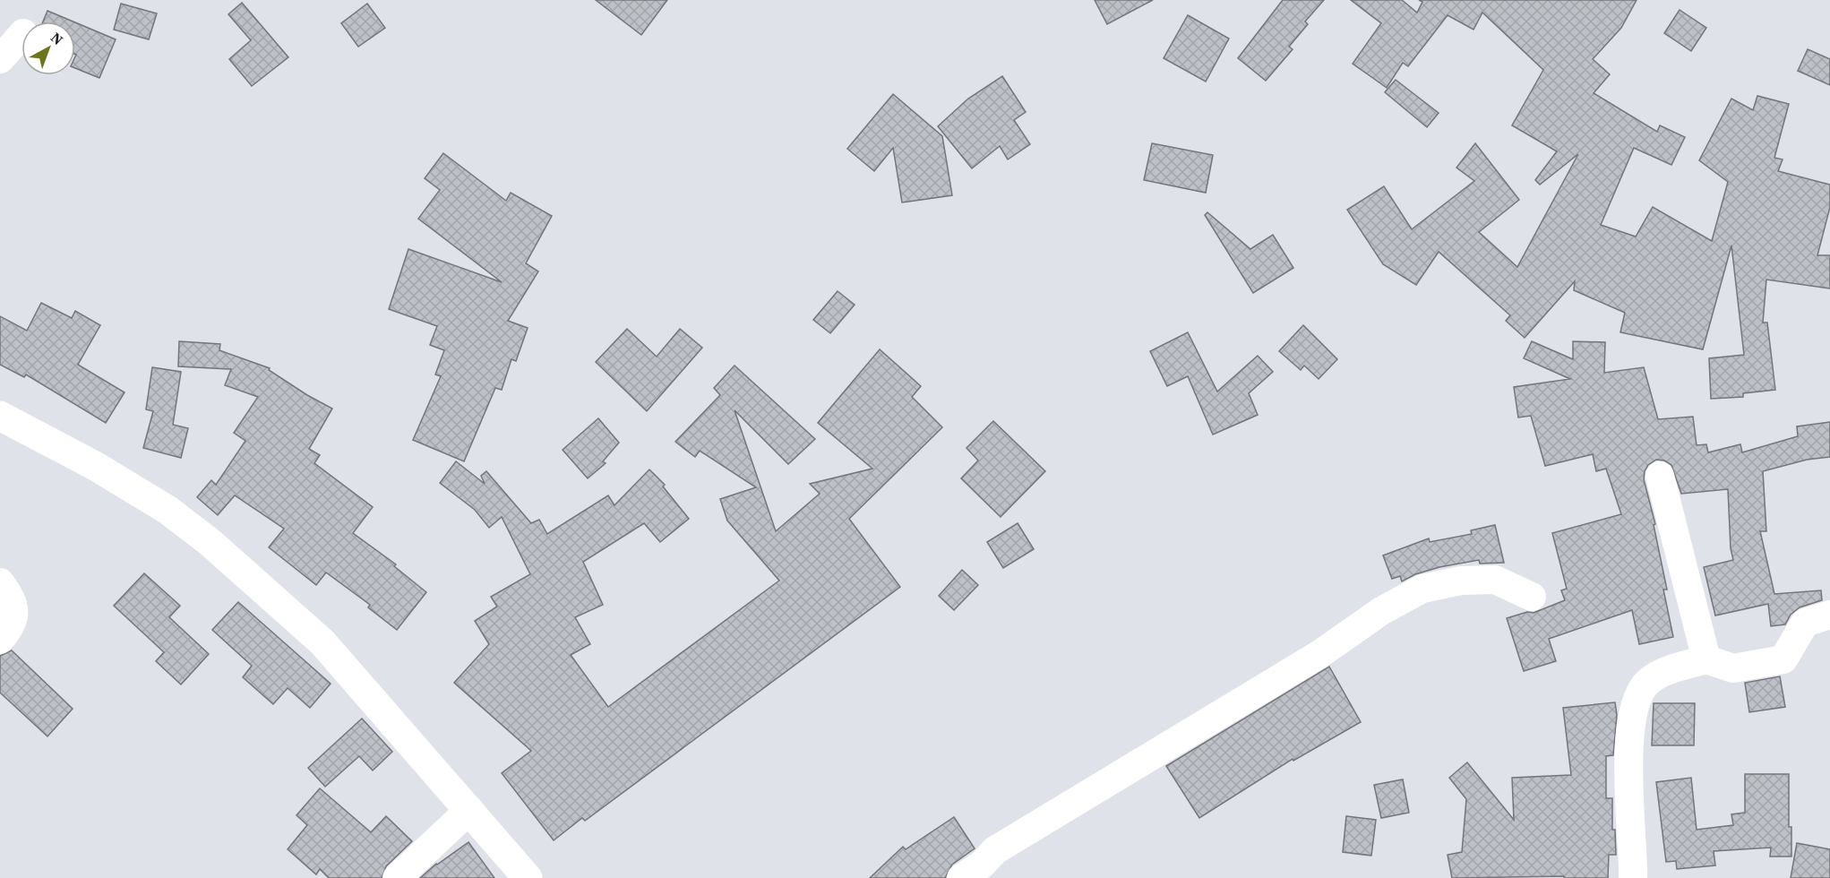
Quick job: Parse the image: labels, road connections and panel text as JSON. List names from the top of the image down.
{
  "north": "top right"
}
